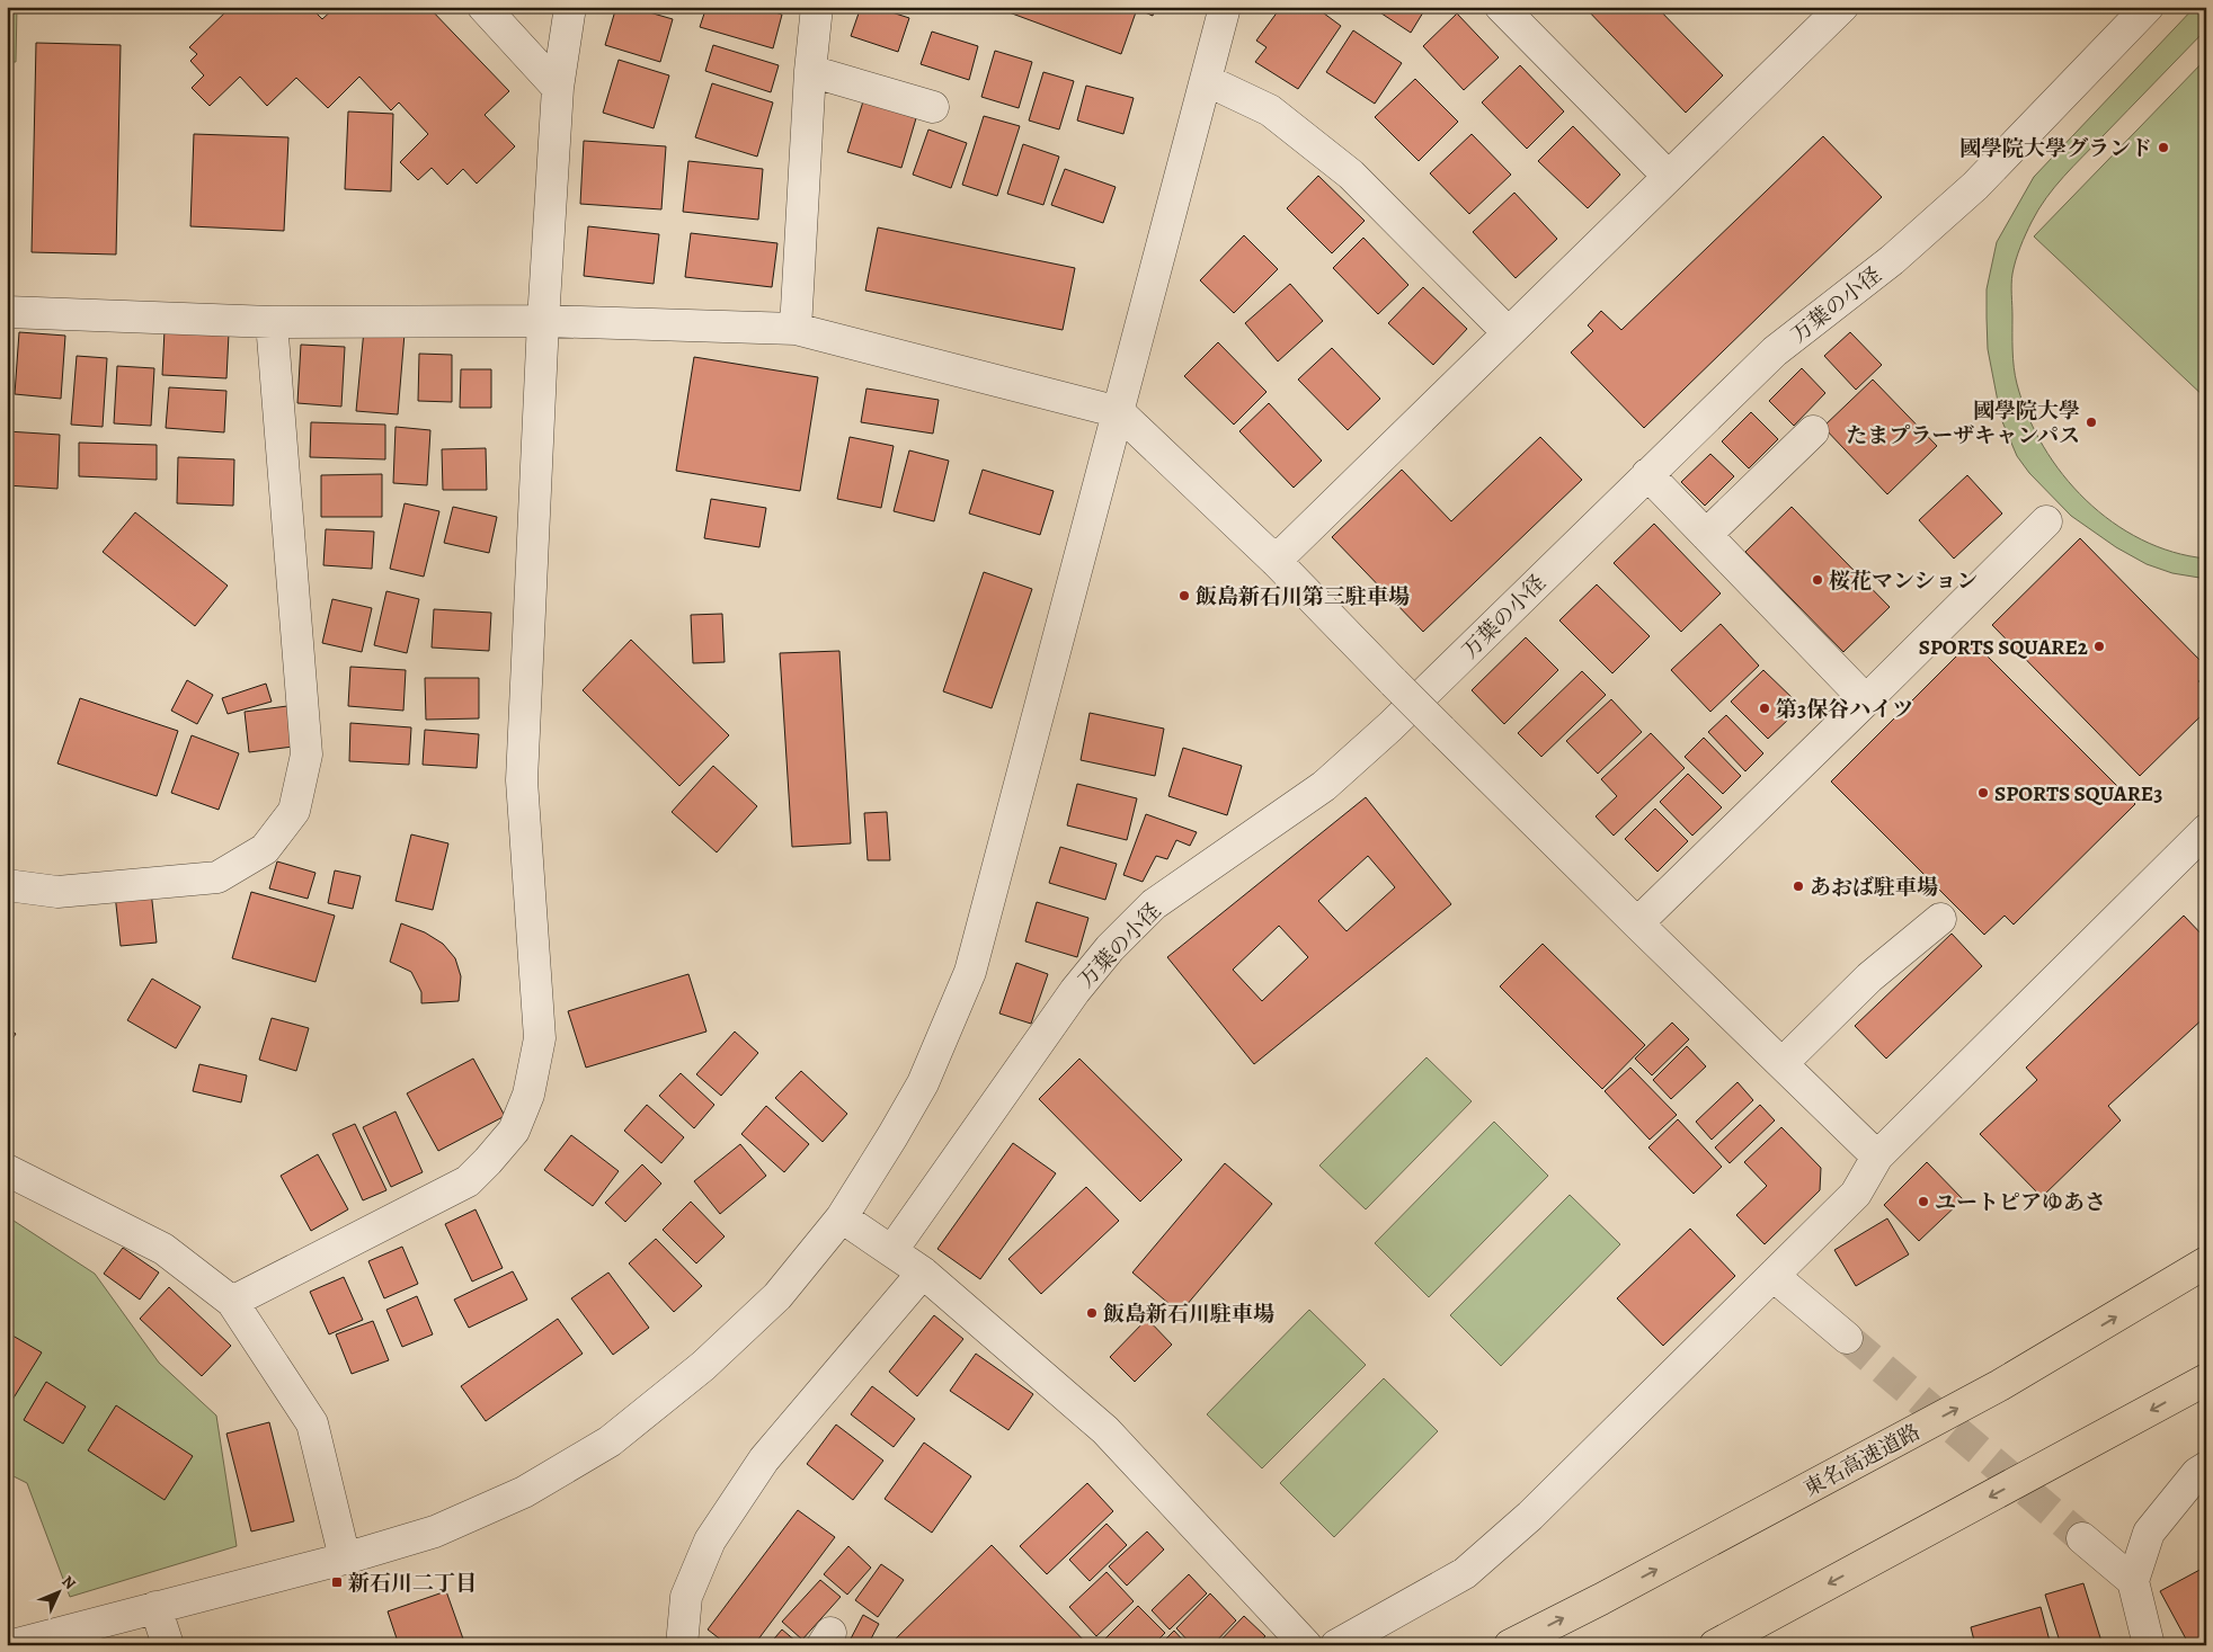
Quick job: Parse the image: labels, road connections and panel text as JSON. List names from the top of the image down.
{
  "streets": {
    "highway": ["東名高速道路"],
    "street": ["万葉の小径"]
  },
  "places": {
    "other": [
      "國學院大學グランド",
      "國學院大學 たまプラーザキャンパス",
      "桜花マンション",
      "飯島新石川第三駐車場",
      "SPORTS SQUARE2",
      "第3保谷ハイツ",
      "SPORTS SQUARE3",
      "あおば駐車場",
      "ユートピアゆあさ",
      "飯島新石川駐車場"
    ],
    "transit": ["新石川二丁目"]
  },
  "north": "top right"
}
